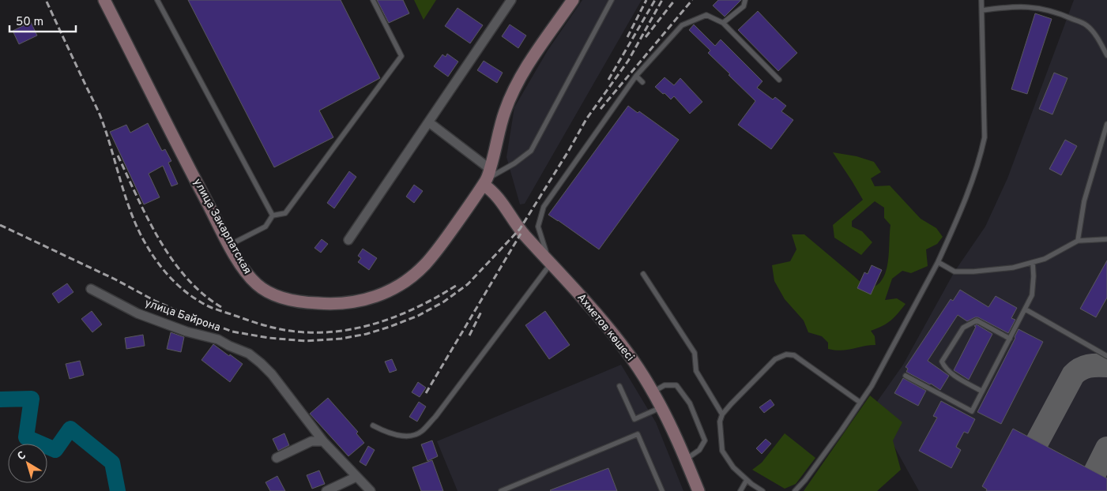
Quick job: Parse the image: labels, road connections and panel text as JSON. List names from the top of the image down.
{
  "streets": {
    "street": ["улица Закарпатская", "улица Байрона", "Ахметов көшесі"]
  },
  "crossings": [
    ["улица Закарпатская", "Ахметов көшесі"]
  ],
  "scale_bar": "50 m",
  "north": "top left"
}
